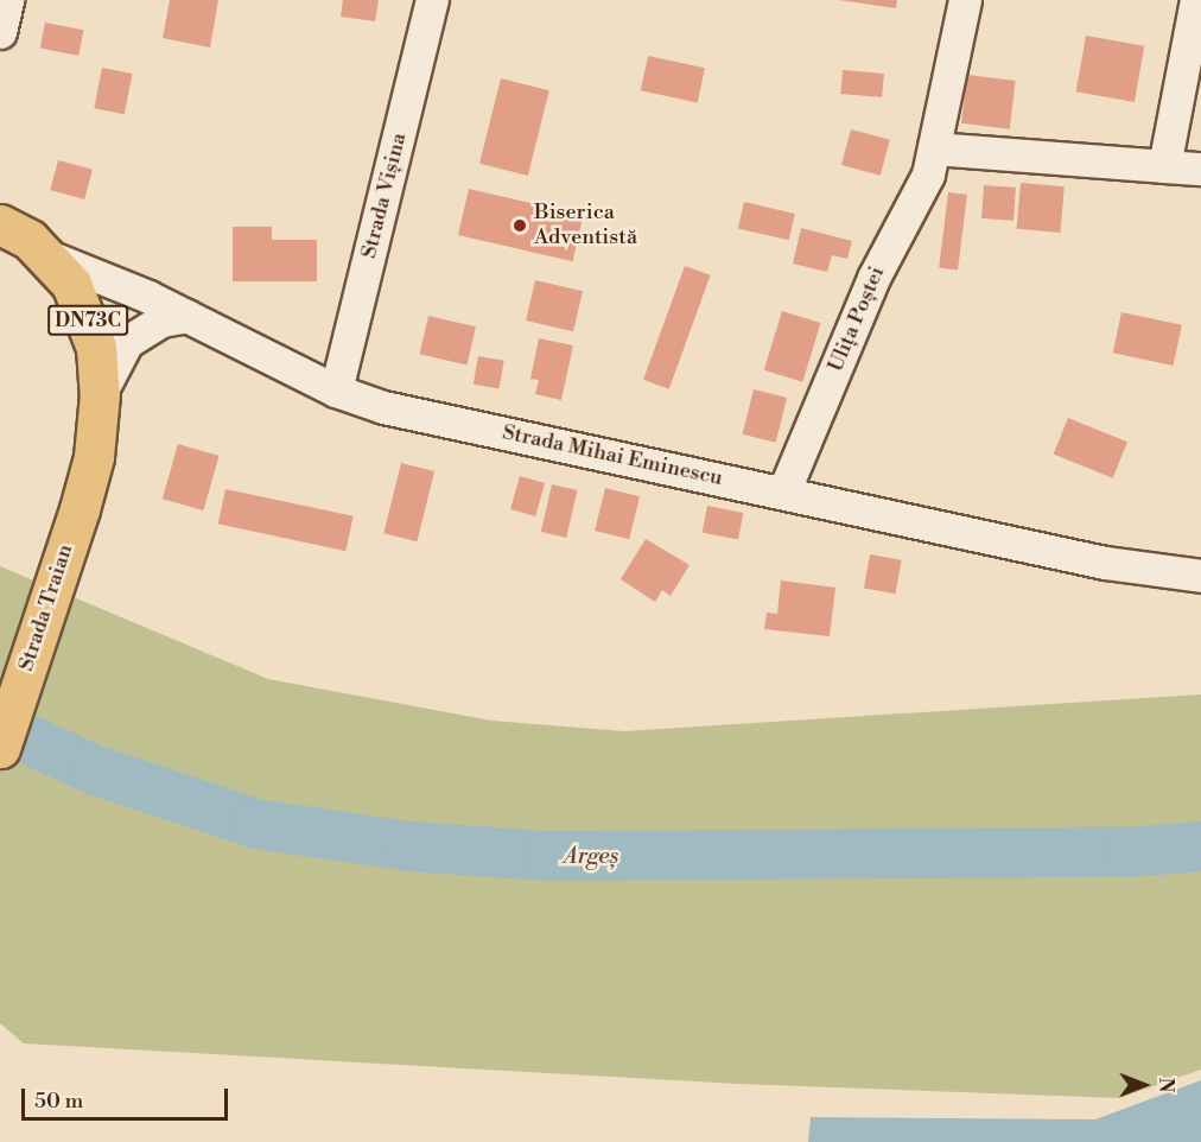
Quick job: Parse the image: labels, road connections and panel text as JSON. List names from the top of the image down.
{
  "streets": {
    "main road": ["DN73C", "Strada Traian"],
    "street": ["Strada Vișina", "Ulița Poștei", "Strada Mihai Eminescu"]
  },
  "crossings": [
    ["Strada Vișina", "Strada Mihai Eminescu"],
    ["Ulița Poștei", "Strada Mihai Eminescu"],
    ["DN73C", "Strada Mihai Eminescu"],
    ["DN73C", "Strada Traian"]
  ],
  "water": ["Argeș"],
  "places": ["Biserica Adventistă"],
  "scale_bar": "50 m",
  "north": "right"
}
